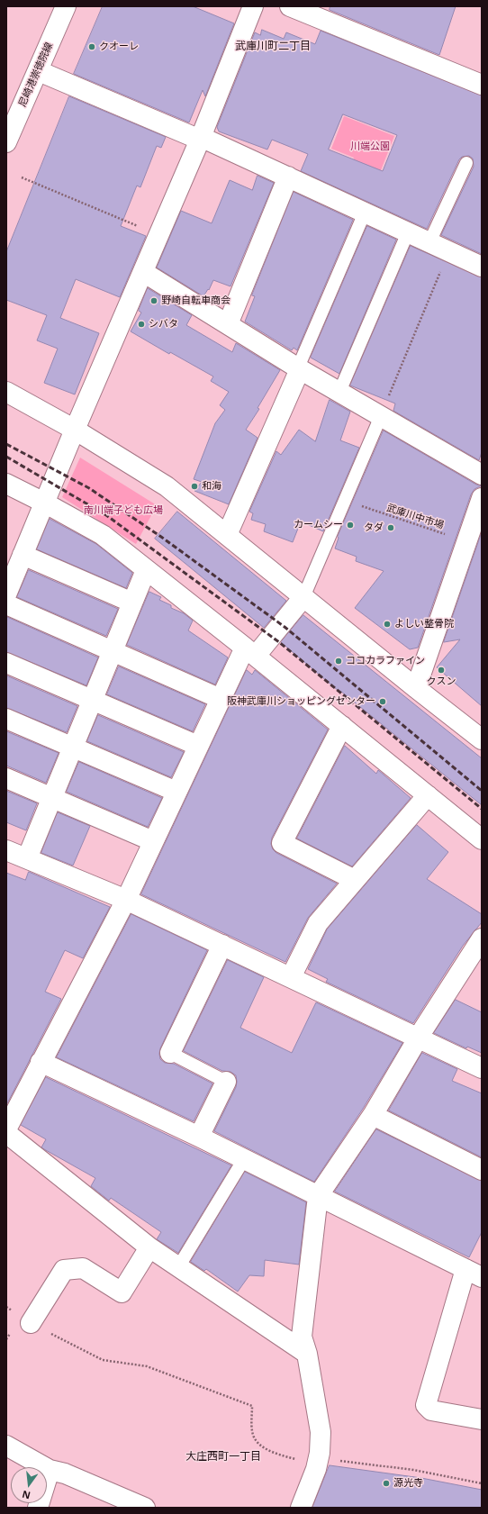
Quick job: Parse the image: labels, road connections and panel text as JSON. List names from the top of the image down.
{
  "streets": {
    "street": ["尼崎港崇徳院線"],
    "path": ["武庫川中市場"]
  },
  "districts": ["武庫川町二丁目", "大庄西町一丁目"],
  "parks": ["川端公園", "南川端子ども広場"],
  "places": [
    "クオーレ",
    "野崎自転車商会",
    "シバタ",
    "和海",
    "カームシー",
    "タダ",
    "よしい整骨院",
    "ココカラファイン",
    "クスン",
    "阪神武庫川ショッピングセンター",
    "源光寺"
  ],
  "north": "bottom"
}
